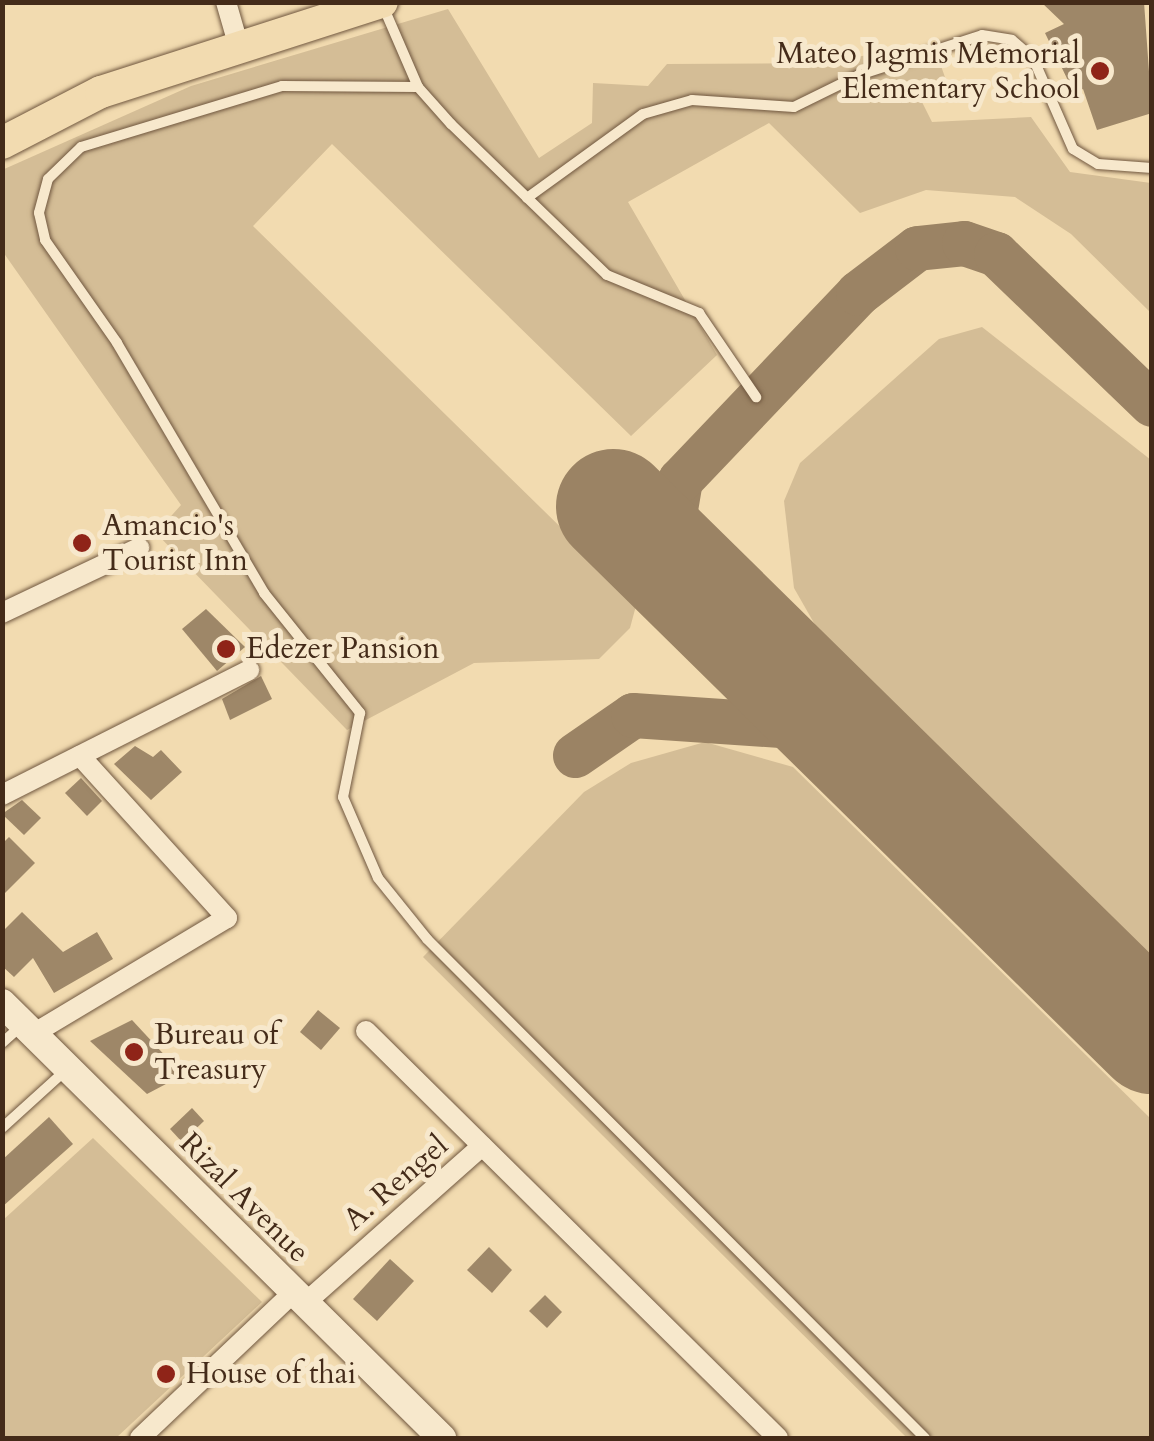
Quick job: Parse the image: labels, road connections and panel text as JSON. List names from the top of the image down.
{
  "streets": {
    "street": ["A. Rengel", "Rizal Avenue"]
  },
  "crossings": [
    ["A. Rengel", "Rizal Avenue"]
  ],
  "places": [
    "Mateo Jagmis Memorial Elementary School",
    "Amancio's Tourist Inn",
    "Edezer Pansion",
    "Bureau of Treasury",
    "House of thai"
  ]
}
